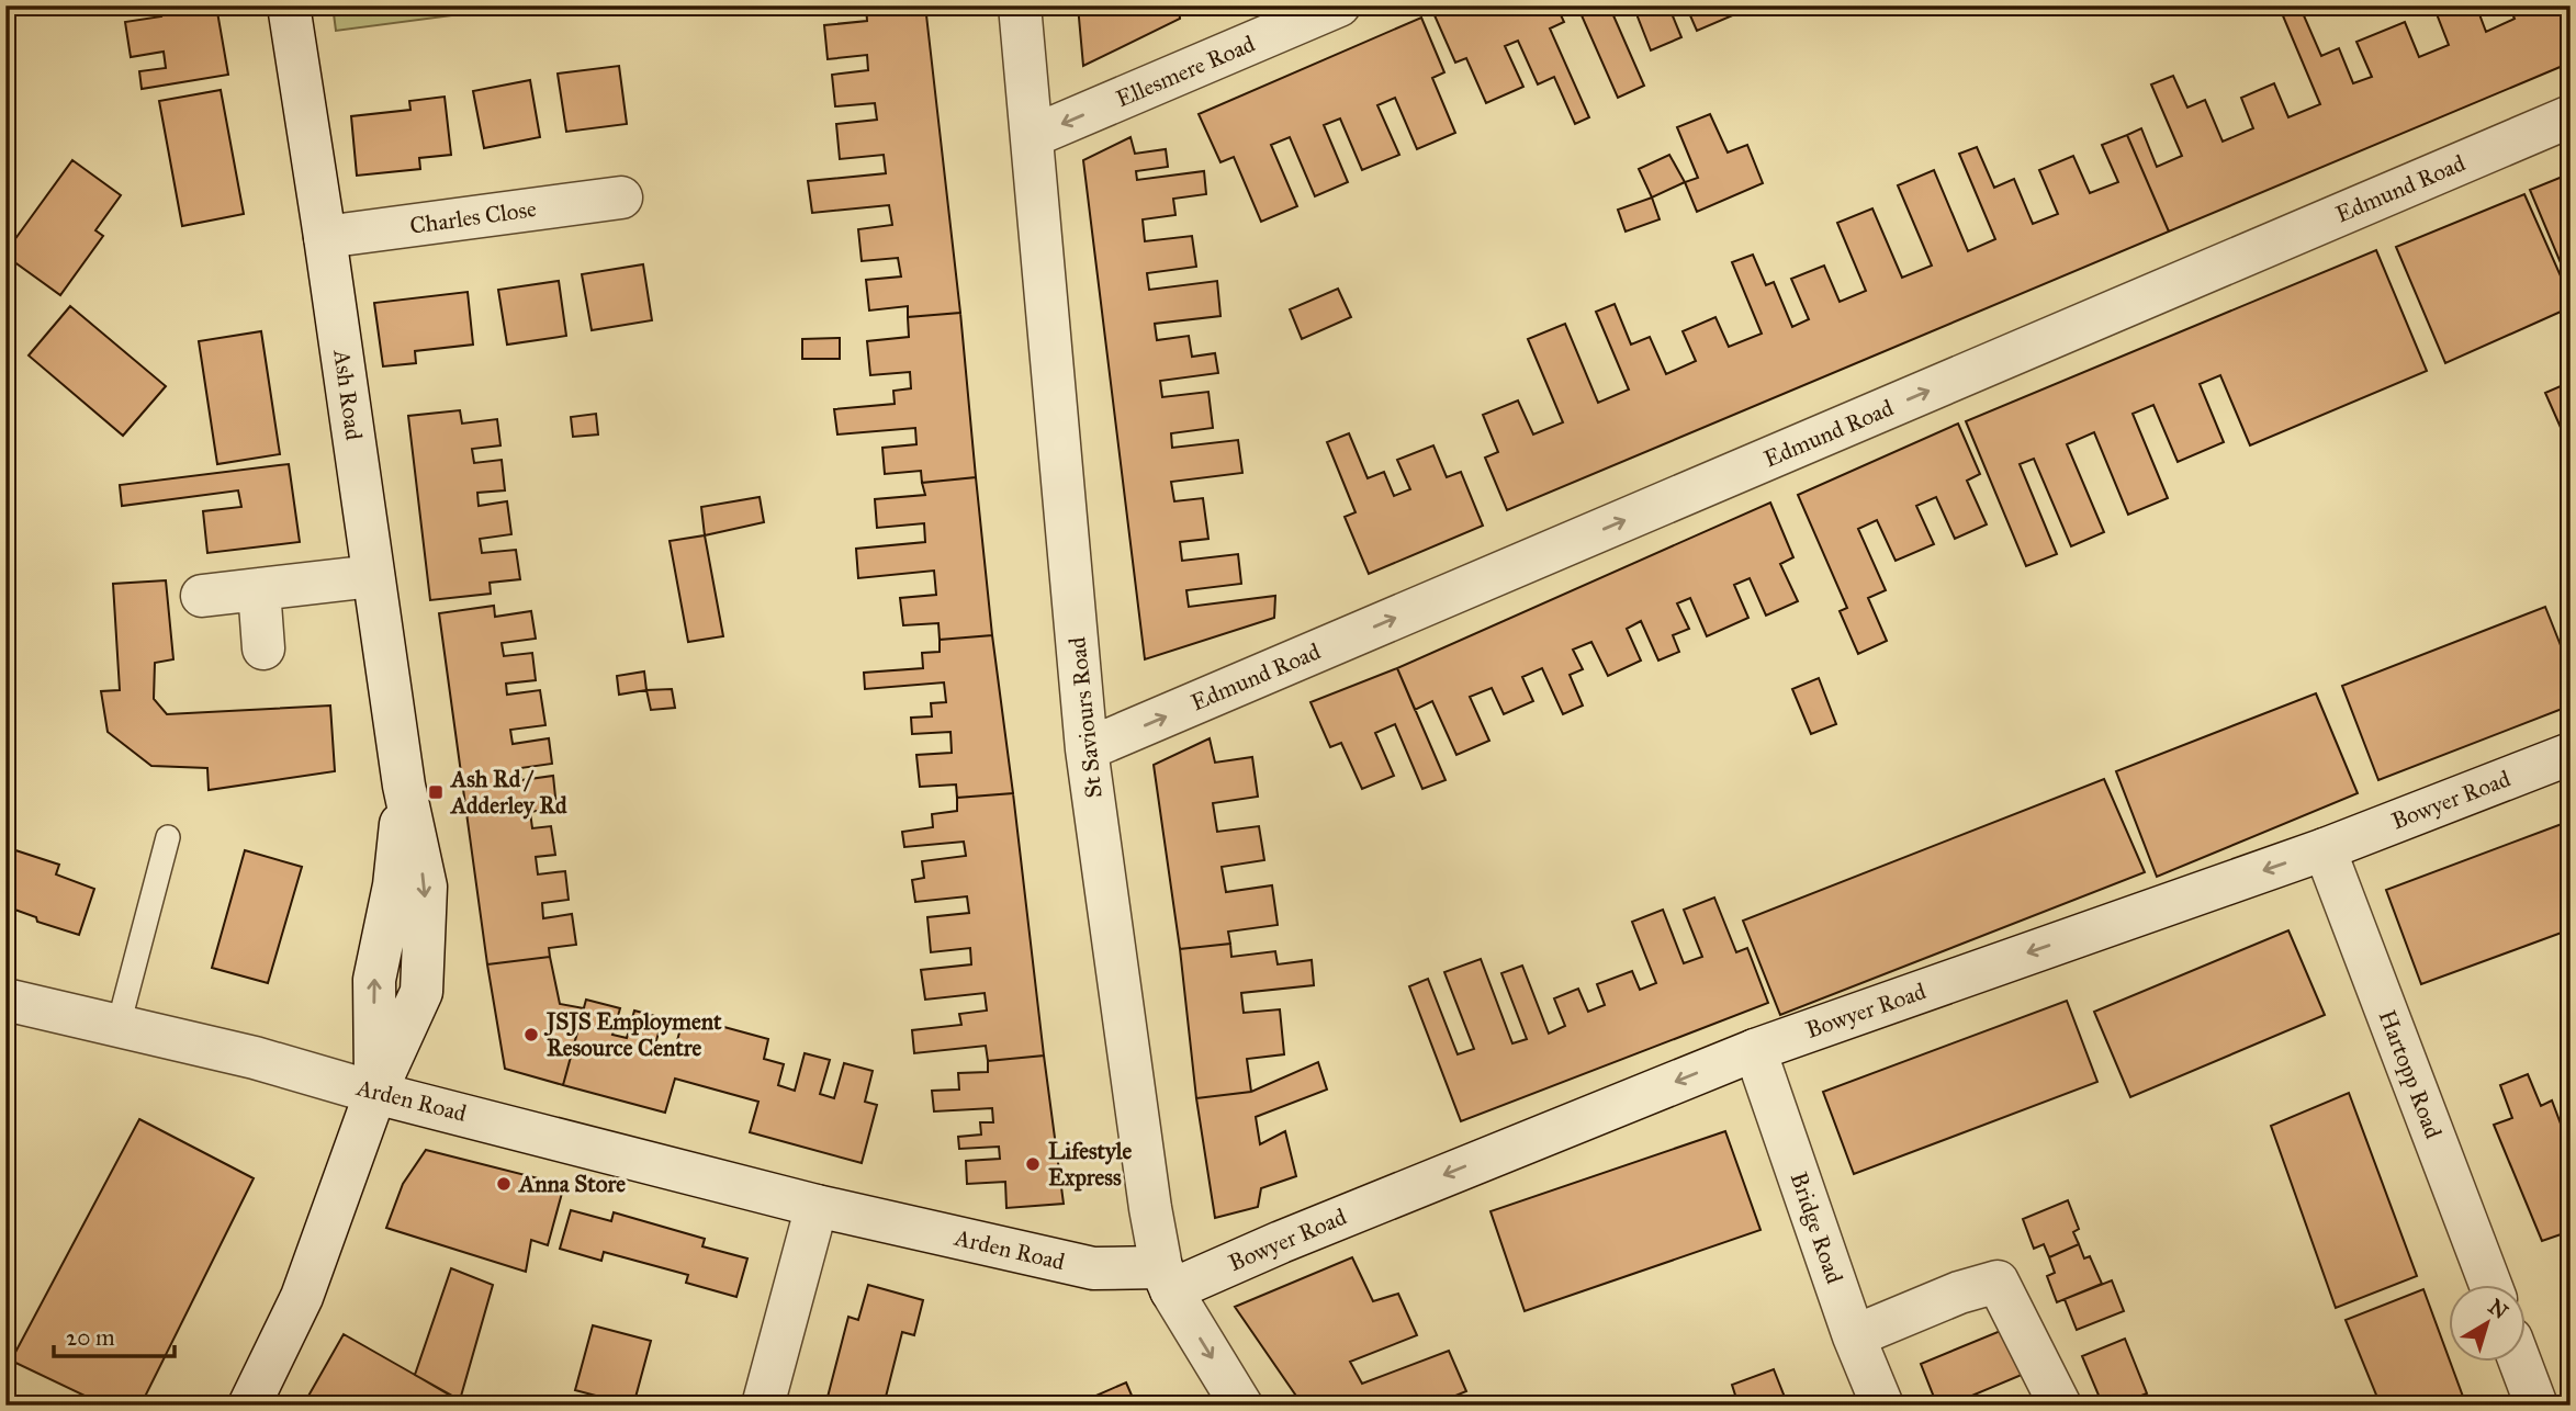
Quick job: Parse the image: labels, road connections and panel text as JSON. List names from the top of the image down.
{
  "streets": {
    "street": [
      "Ellesmere Road",
      "Edmund Road",
      "Charles Close",
      "Ash Road",
      "St Saviours Road",
      "Bowyer Road",
      "Hartopp Road",
      "Arden Road",
      "Bridge Road"
    ]
  },
  "crossings": [
    ["Ellesmere Road", "St Saviours Road"],
    ["Edmund Road", "St Saviours Road"],
    ["Charles Close", "Ash Road"],
    ["Ash Road", "Arden Road"],
    ["St Saviours Road", "Bowyer Road"],
    ["St Saviours Road", "Arden Road"],
    ["Bowyer Road", "Hartopp Road"],
    ["Bowyer Road", "Arden Road"],
    ["Bowyer Road", "Bridge Road"]
  ],
  "one_way": ["Ellesmere Road", "Edmund Road", "Bowyer Road"],
  "places": {
    "transit": ["Ash Rd / Adderley Rd"],
    "other": ["JSJS Employment Resource Centre", "Lifestyle Express", "Anna Store"]
  },
  "scale_bar": "20 m",
  "north": "top right"
}
